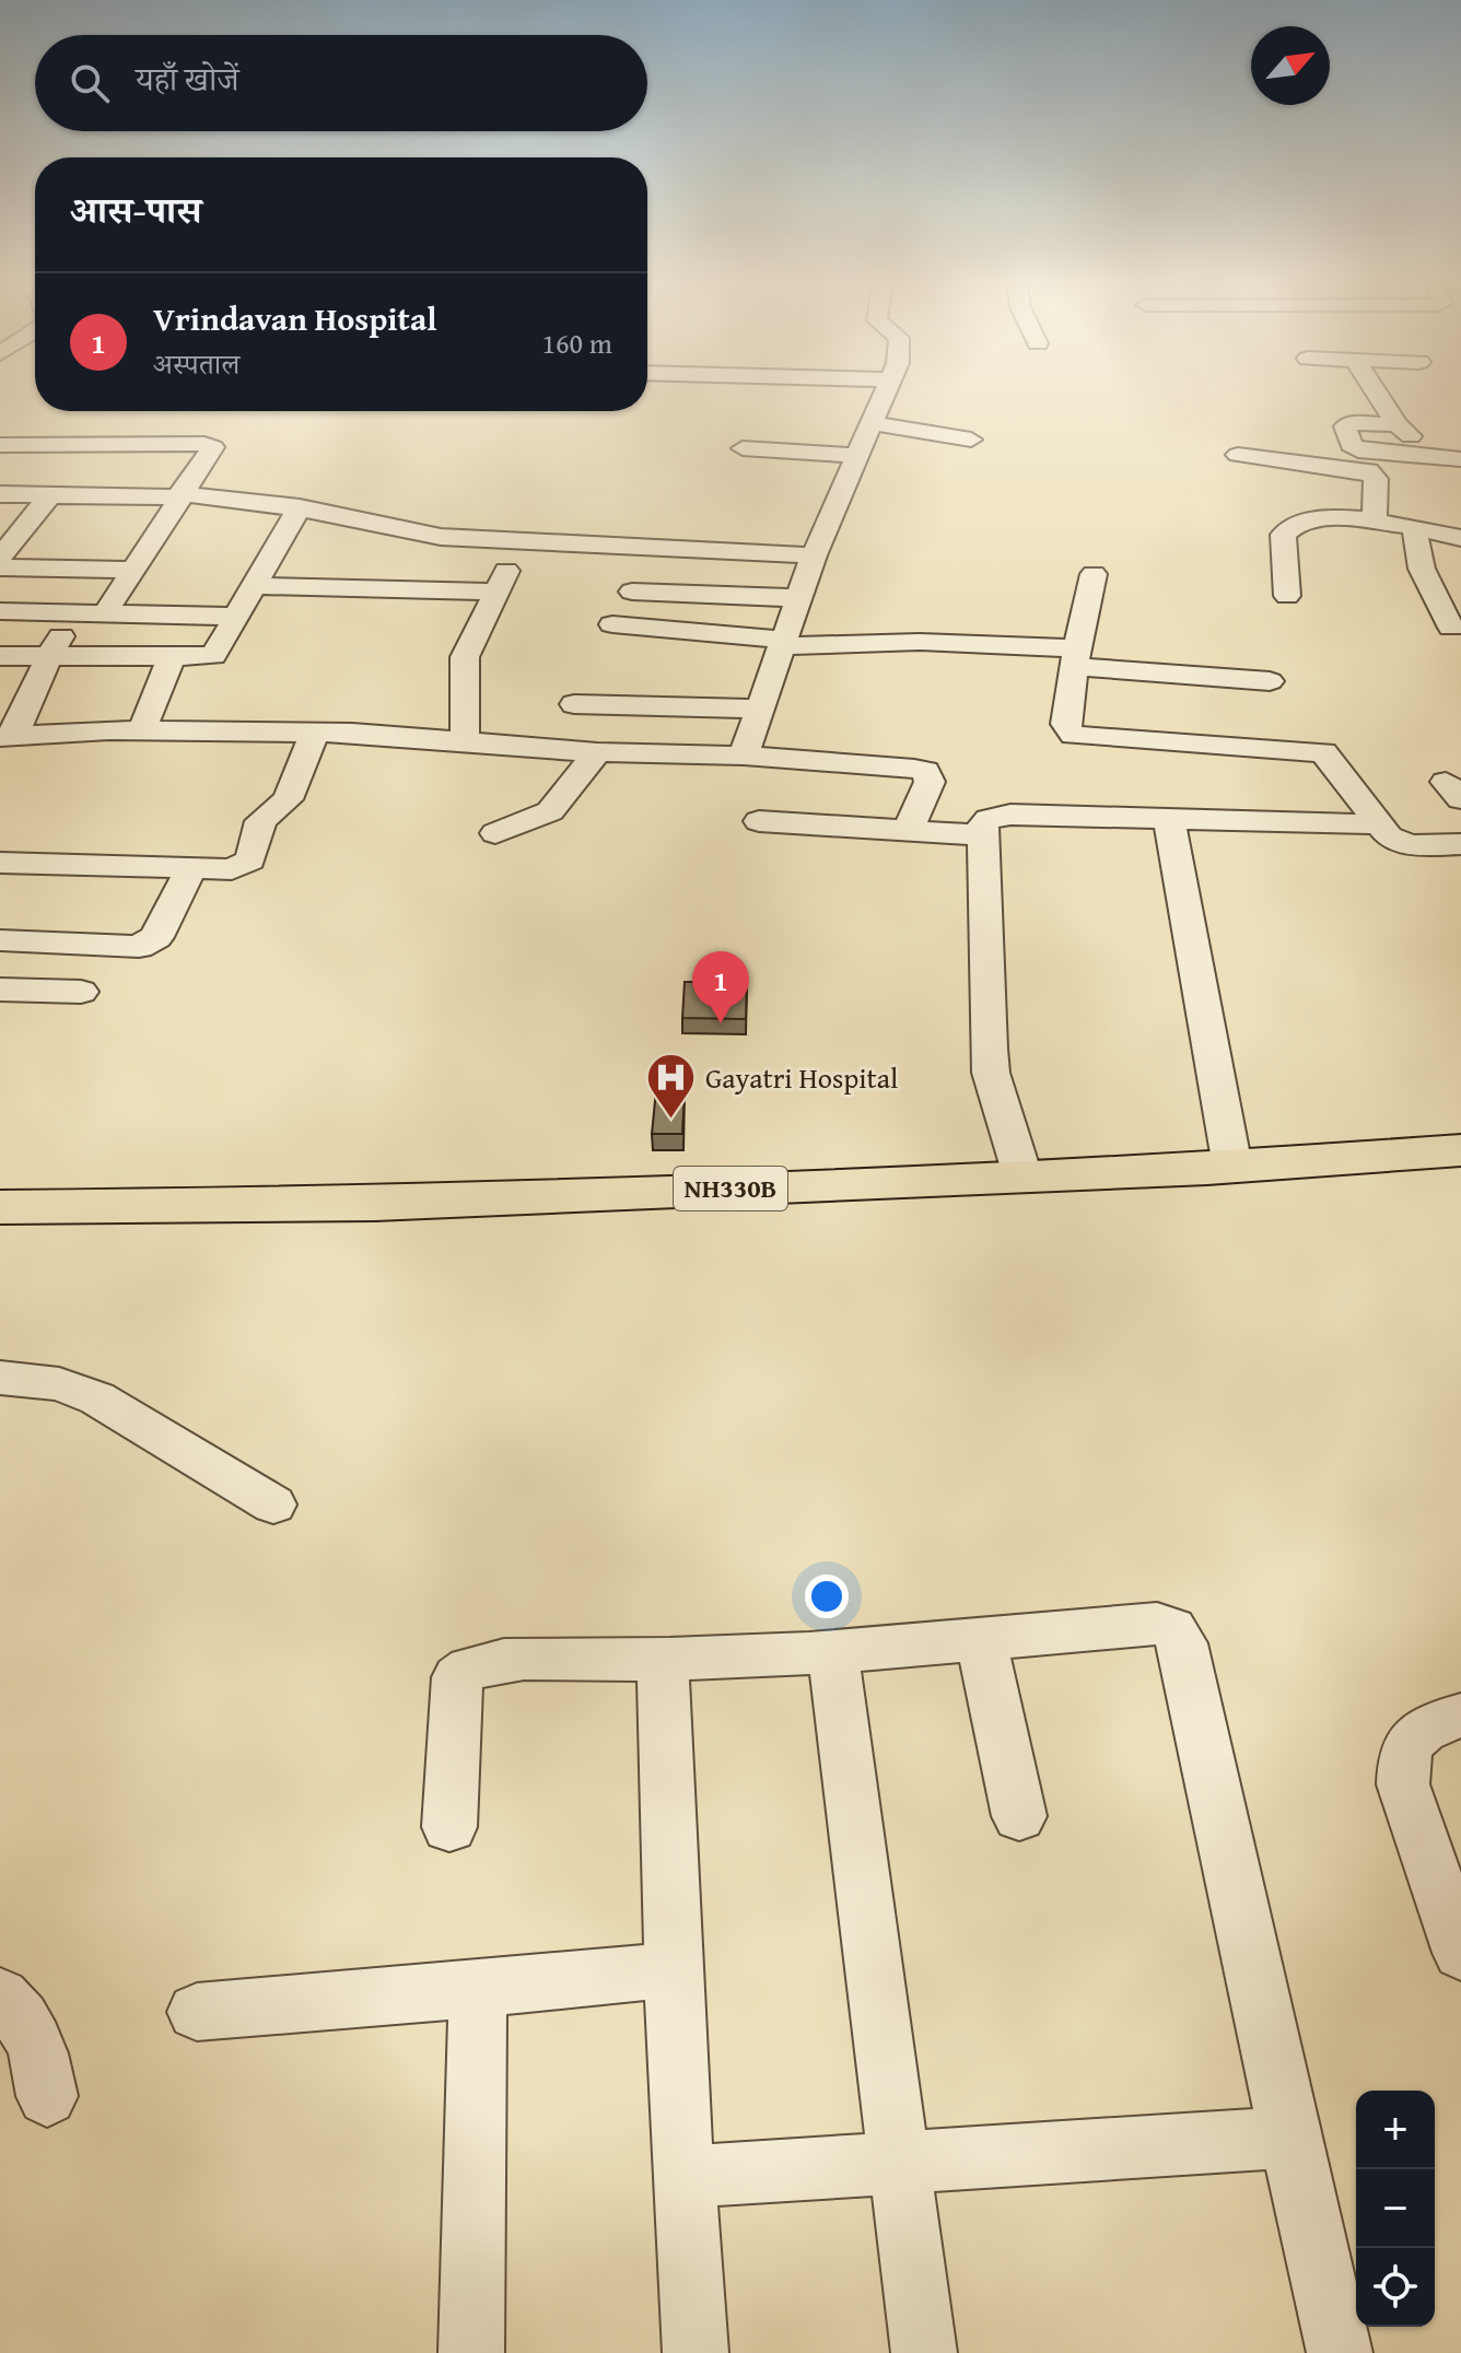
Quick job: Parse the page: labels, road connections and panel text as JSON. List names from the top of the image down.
{
  "streets": {
    "highway": ["NH330B"]
  },
  "places": {
    "hospital": ["Gayatri Hospital"]
  },
  "north": "top right",
  "page": {
    "search": "यहाँ खोजें",
    "heading": "आस-पास",
    "list": [
      {
        "mark": "1",
        "name": "Vrindavan Hospital",
        "note": "अस्पताल",
        "value": "160 m"
      }
    ],
    "pins": "1",
    "map_buttons": ["+", "−"]
  }
}
